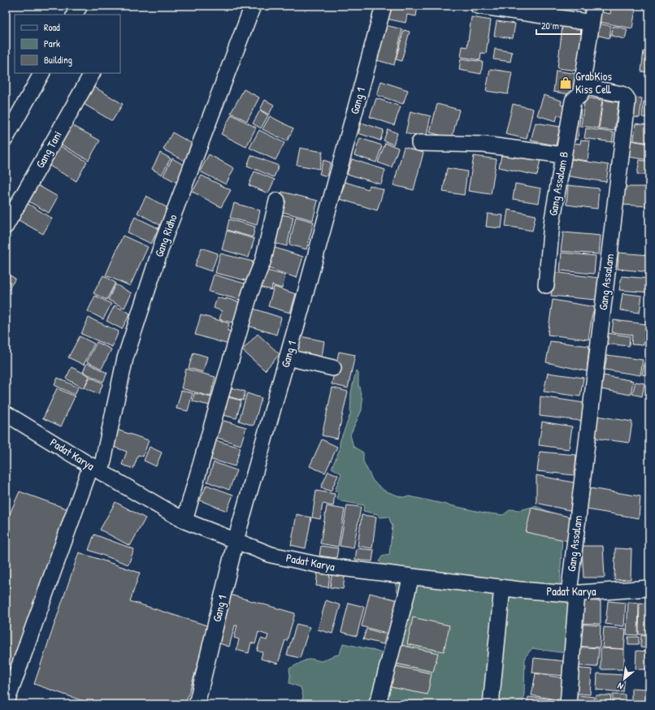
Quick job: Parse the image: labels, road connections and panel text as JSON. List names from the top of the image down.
{
  "streets": {
    "street": [
      "Gang 1",
      "Gang Tani",
      "Gang Assalam B",
      "Gang Ridho",
      "Gang Assalam",
      "Padat Karya"
    ]
  },
  "crossings": [
    ["Gang 1", "Padat Karya"],
    ["Gang Assalam B", "Gang Assalam"],
    ["Gang Ridho", "Padat Karya"],
    ["Gang Assalam", "Padat Karya"]
  ],
  "places": {
    "shop": ["GrabKios Kiss Cell"]
  },
  "legend": ["Road", "Park", "Building"],
  "scale_bar": "20 m",
  "north": "bottom left"
}
